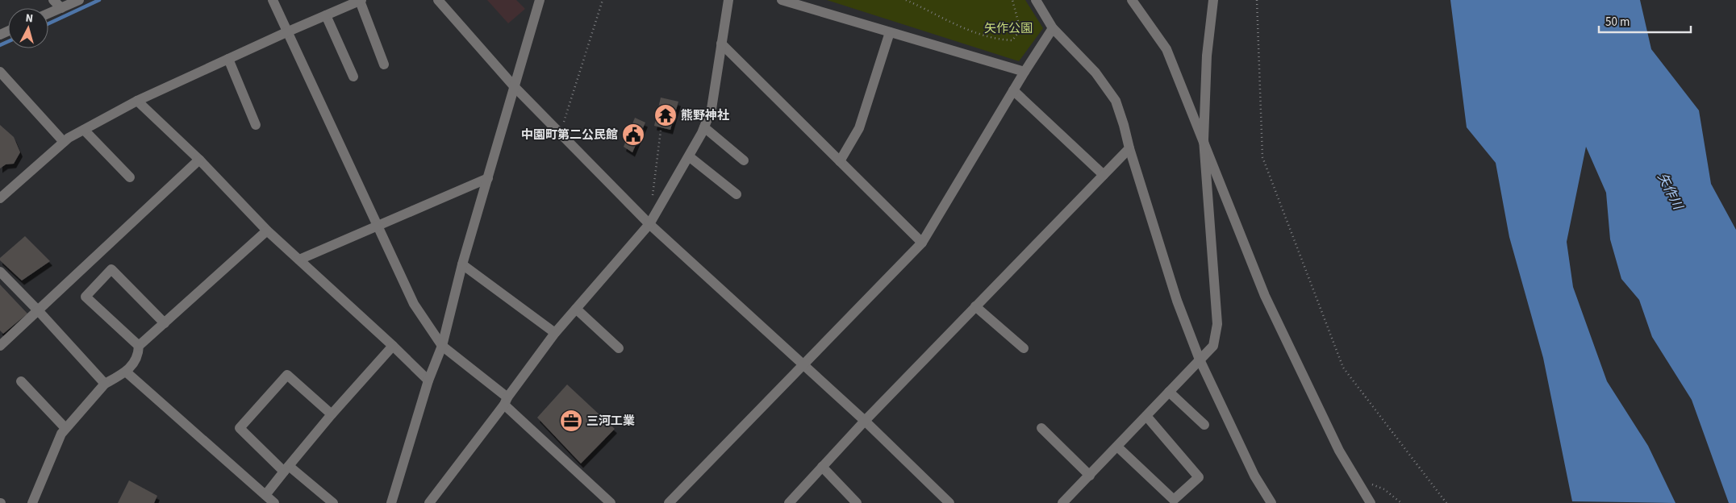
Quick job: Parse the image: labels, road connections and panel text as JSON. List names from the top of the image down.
{
  "water": ["矢作川"],
  "parks": ["矢作公園"],
  "places": {
    "temple": ["熊野神社"],
    "public building": ["中園町第二公民館"],
    "office": ["三河工業"]
  },
  "scale_bar": "50 m",
  "north": "top"
}
